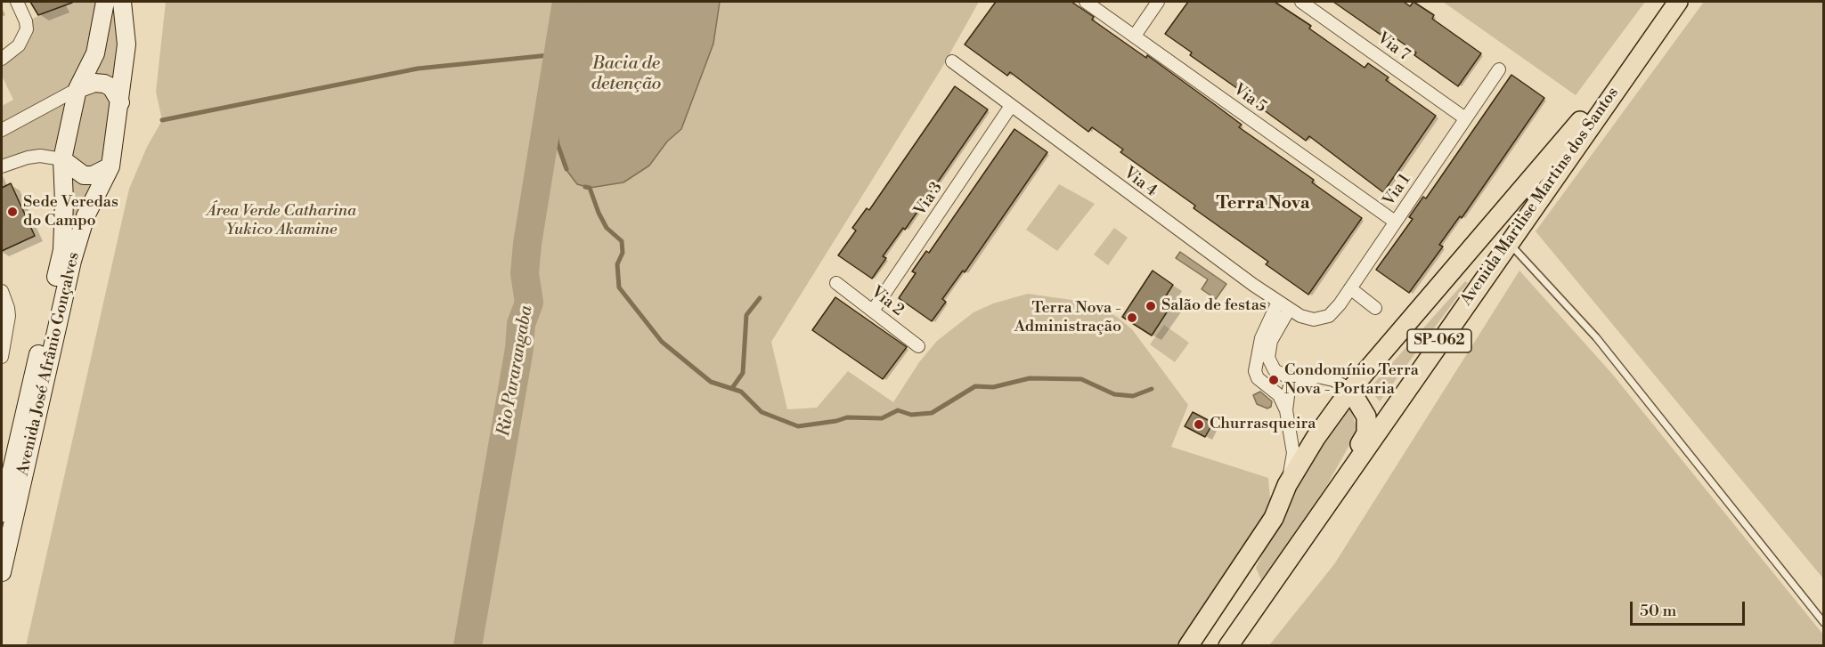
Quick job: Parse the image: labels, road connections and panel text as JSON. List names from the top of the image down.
{
  "streets": {
    "main road": ["Avenida Marilise Martins dos Santos", "SP-062", "Avenida José Afrânio Gonçalves"],
    "street": [
      "Via 7",
      "Via 5",
      "Via 4",
      "Via 1",
      "Via 3",
      "Via 2"
    ]
  },
  "crossings": [
    ["Via 7", "Via 1"],
    ["Via 5", "Via 1"],
    ["Via 4", "Via 1"],
    ["Via 4", "Via 3"],
    ["Avenida Marilise Martins dos Santos", "SP-062"],
    ["Via 3", "Via 2"]
  ],
  "districts": ["Terra Nova"],
  "water": ["Bacia de detenção", "Rio Pararangaba"],
  "parks": ["Área Verde Catharina Yukico Akamine"],
  "places": [
    "Sede Veredas do Campo",
    "Salão de festas",
    "Terra Nova - Administração",
    "Condomínio Terra Nova - Portaria",
    "Churrasqueira"
  ],
  "scale_bar": "50 m"
}
